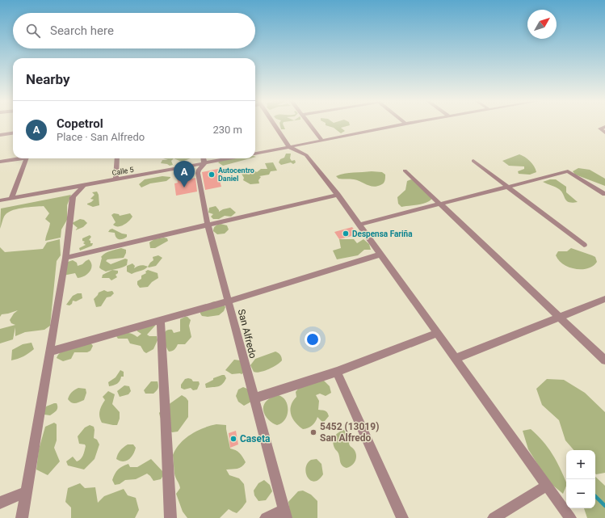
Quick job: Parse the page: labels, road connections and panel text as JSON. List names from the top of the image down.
{
  "streets": {
    "street": ["Calle 5", "San Alfredo"]
  },
  "crossings": [
    ["Calle 5", "San Alfredo"]
  ],
  "places": [
    "Autocentro Daniel",
    "Despensa Fariña",
    "5452 (13019) San Alfredo",
    "Caseta"
  ],
  "north": "top right",
  "page": {
    "search": "Search here",
    "heading": "Nearby",
    "list": [
      {
        "mark": "A",
        "name": "Copetrol",
        "note": "Place · San Alfredo",
        "value": "230 m"
      }
    ],
    "pins": "A",
    "map_buttons": ["+", "−"]
  }
}
